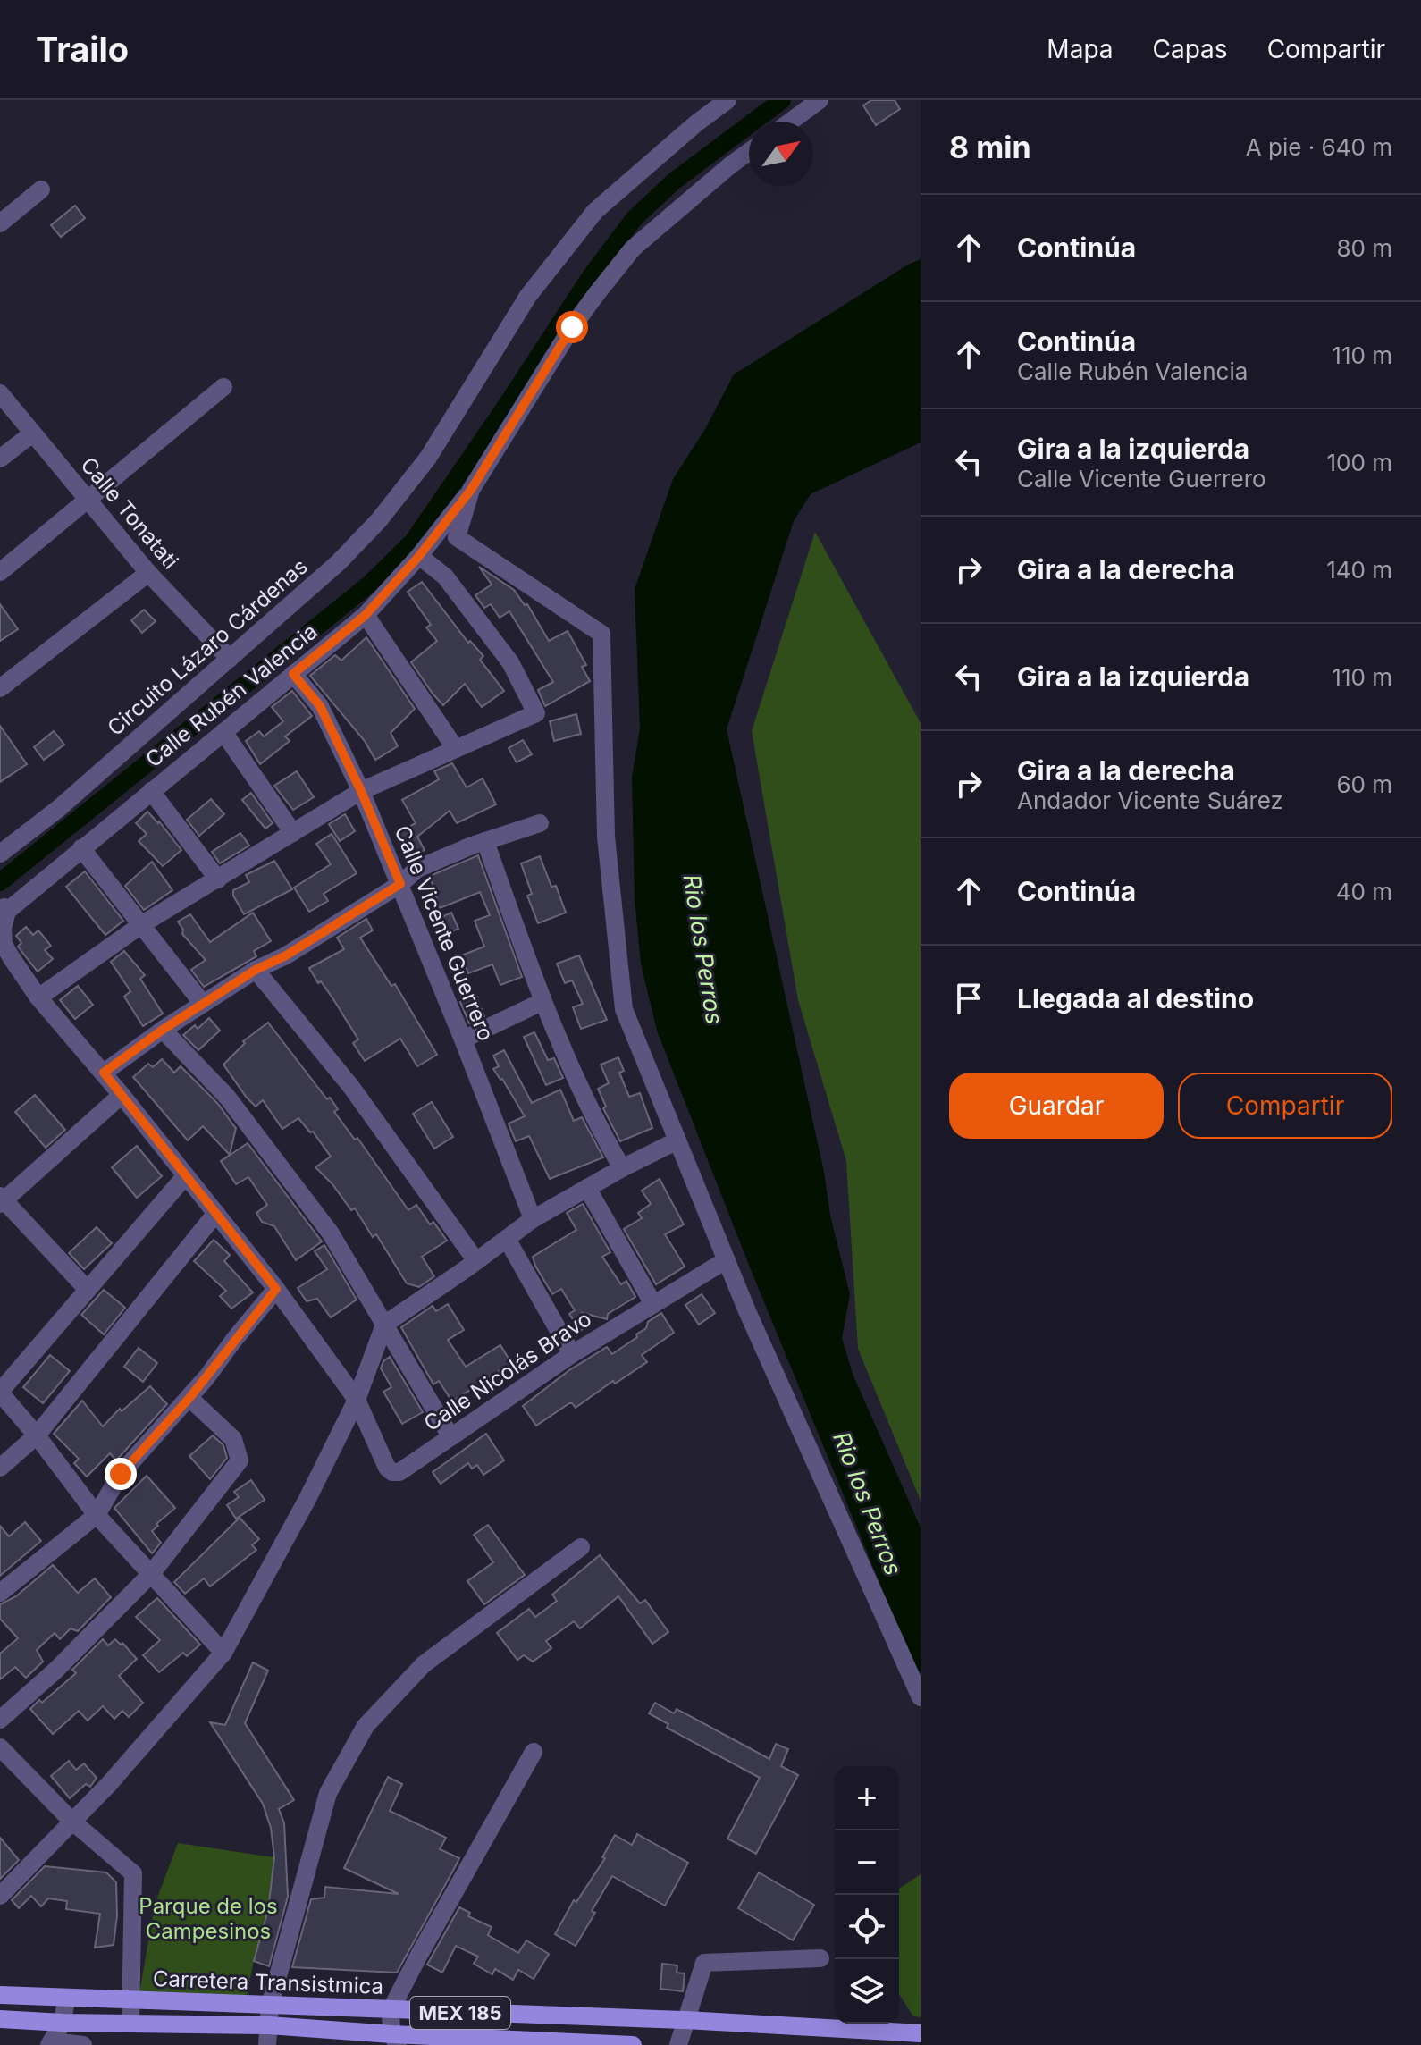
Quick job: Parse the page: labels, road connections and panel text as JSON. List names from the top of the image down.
{
  "streets": {
    "main road": ["Carretera Transistmica", "MEX 185"],
    "street": [
      "Calle Tonatati",
      "Circuito Lázaro Cárdenas",
      "Calle Rubén Valencia",
      "Calle Vicente Guerrero",
      "Calle Nicolás Bravo"
    ]
  },
  "crossings": [
    ["Calle Tonatati", "Circuito Lázaro Cárdenas"],
    ["Calle Rubén Valencia", "Calle Vicente Guerrero"]
  ],
  "water": ["Rio los Perros"],
  "parks": ["Parque de los Campesinos"],
  "north": "top right",
  "page": {
    "header": "Trailo",
    "nav": ["Mapa", "Capas", "Compartir"],
    "heading": ["8 min", "A pie · 640 m"],
    "list": [
      ["Continúa", "80 m"],
      ["Continúa", "Calle Rubén Valencia", "110 m"],
      ["Gira a la izquierda", "Calle Vicente Guerrero", "100 m"],
      ["Gira a la derecha", "140 m"],
      ["Gira a la izquierda", "110 m"],
      ["Gira a la derecha", "Andador Vicente Suárez", "60 m"],
      ["Continúa", "40 m"],
      "Llegada al destino"
    ],
    "buttons": ["Guardar", "Compartir"],
    "map_buttons": ["+", "−"]
  }
}
